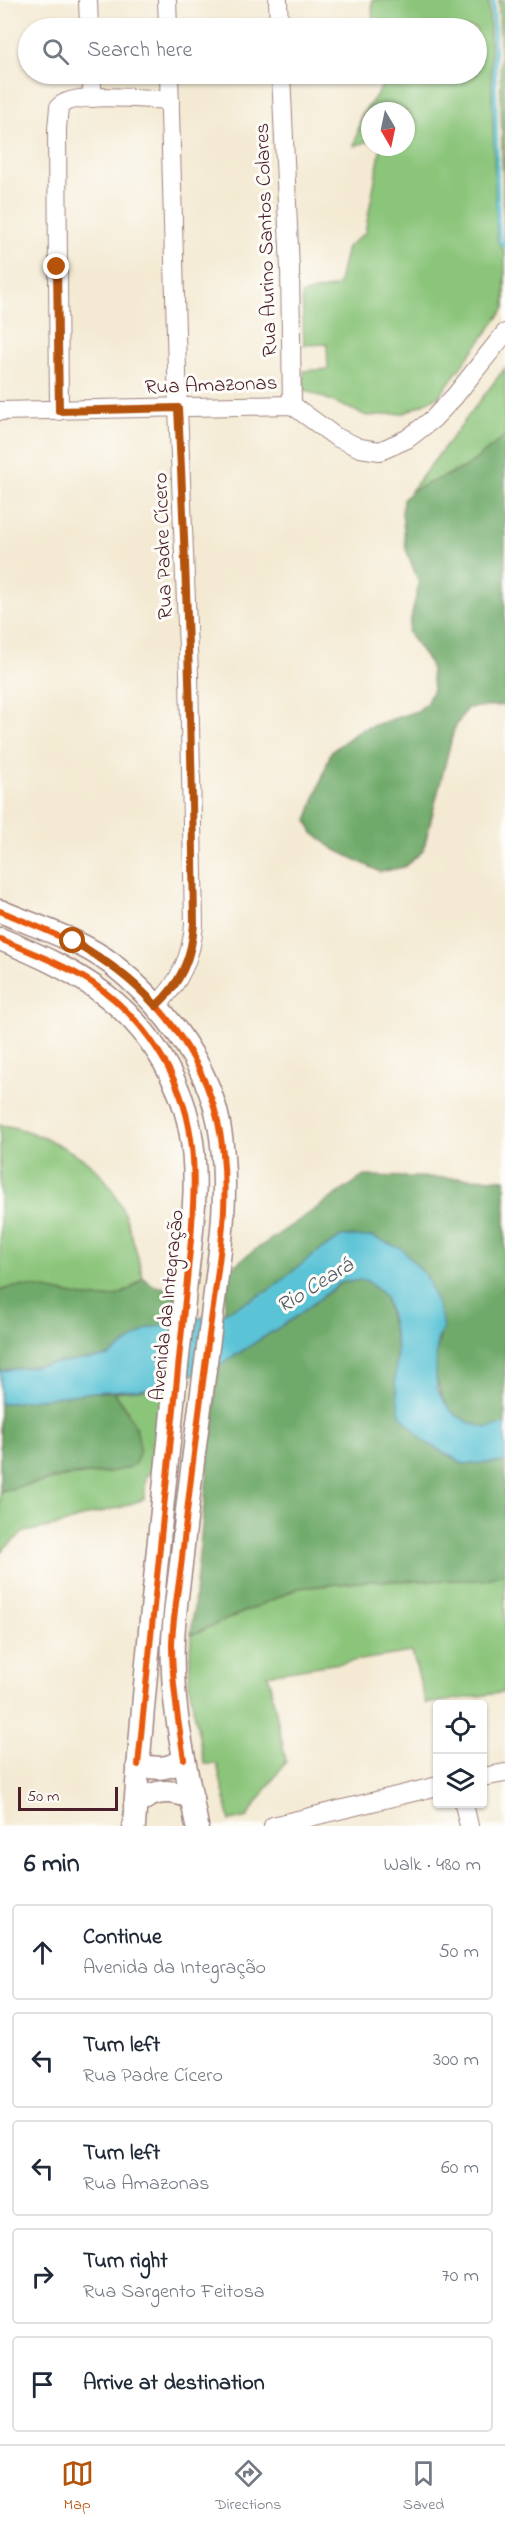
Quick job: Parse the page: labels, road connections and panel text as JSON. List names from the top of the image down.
{
  "streets": {
    "main road": ["Avenida da Integração"],
    "street": ["Rua Aurino Santos Colares", "Rua Amazonas", "Rua Padre Cícero"]
  },
  "crossings": [
    ["Rua Aurino Santos Colares", "Rua Amazonas"],
    ["Rua Amazonas", "Rua Padre Cícero"]
  ],
  "water": ["Rio Ceará"],
  "scale_bar": "50 m",
  "north": "bottom",
  "page": {
    "search": "Search here",
    "scale": "50 m",
    "heading": ["6 min", "Walk · 480 m"],
    "list": [
      ["Continue", "Avenida da Integração", "50 m"],
      ["Turn left", "Rua Padre Cícero", "300 m"],
      ["Turn left", "Rua Amazonas", "60 m"],
      ["Turn right", "Rua Sargento Feitosa", "70 m"],
      "Arrive at destination"
    ],
    "nav": ["Map", "Directions", "Saved"]
  }
}
